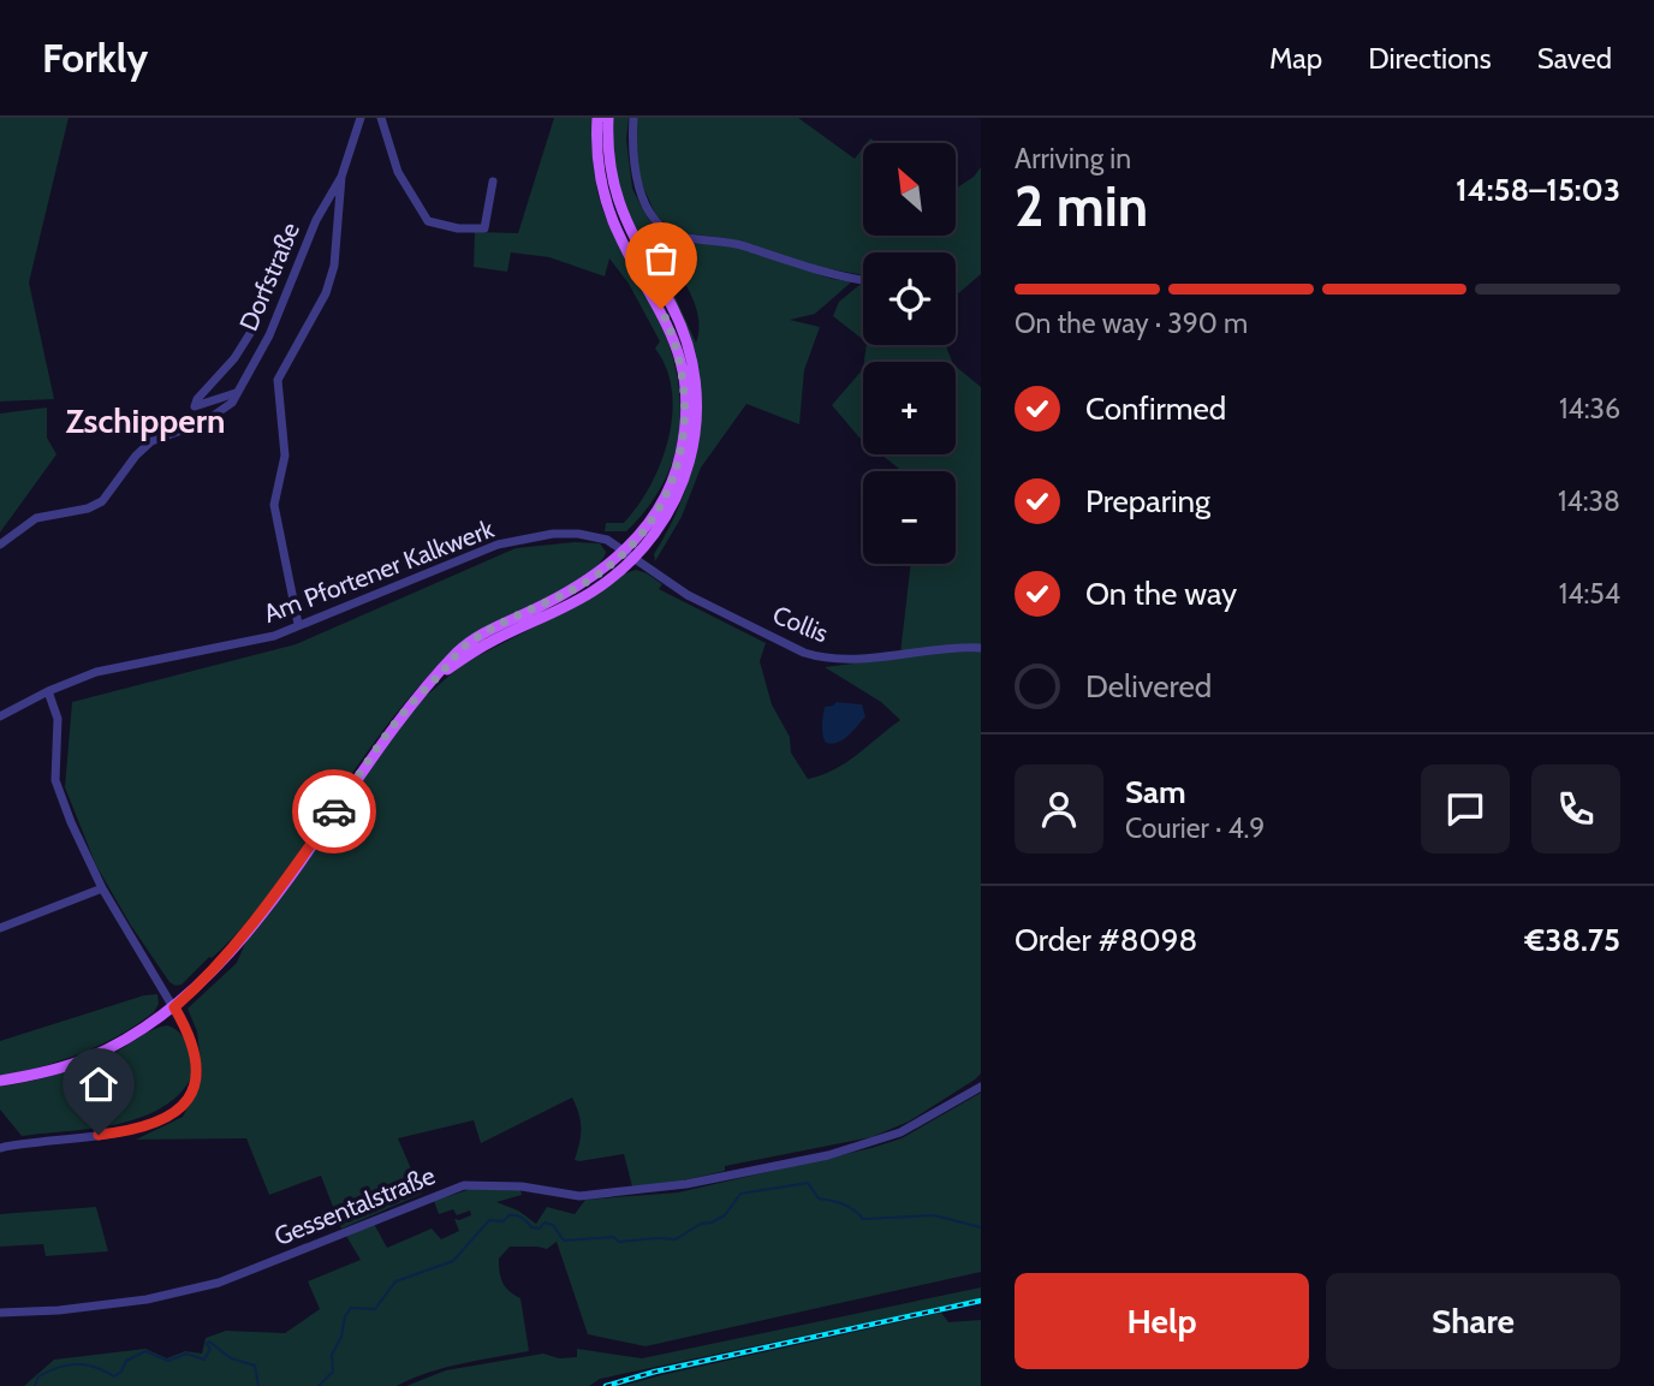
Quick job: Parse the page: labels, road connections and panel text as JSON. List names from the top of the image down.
{
  "streets": {
    "street": [
      "Dorfstraße",
      "Am Pfortener Kalkwerk",
      "Collis",
      "Gessentalstraße"
    ]
  },
  "crossings": [
    ["Dorfstraße", "Am Pfortener Kalkwerk"],
    ["Am Pfortener Kalkwerk", "Collis"]
  ],
  "districts": ["Zschippern"],
  "north": "top left",
  "page": {
    "header": "Forkly",
    "nav": ["Map", "Directions", "Saved"],
    "heading": ["2 min", "Arriving in", "14:58–15:03"],
    "panel": [
      "Sam",
      "Courier · 4.9",
      "Order #8098",
      "€38.75"
    ],
    "map_buttons": ["+", "−"],
    "bar": "On the way · 390 m",
    "list": [
      ["Confirmed", "14:36"],
      ["Preparing", "14:38"],
      ["On the way", "14:54"],
      "Delivered"
    ],
    "buttons": ["Help", "Share"]
  }
}
